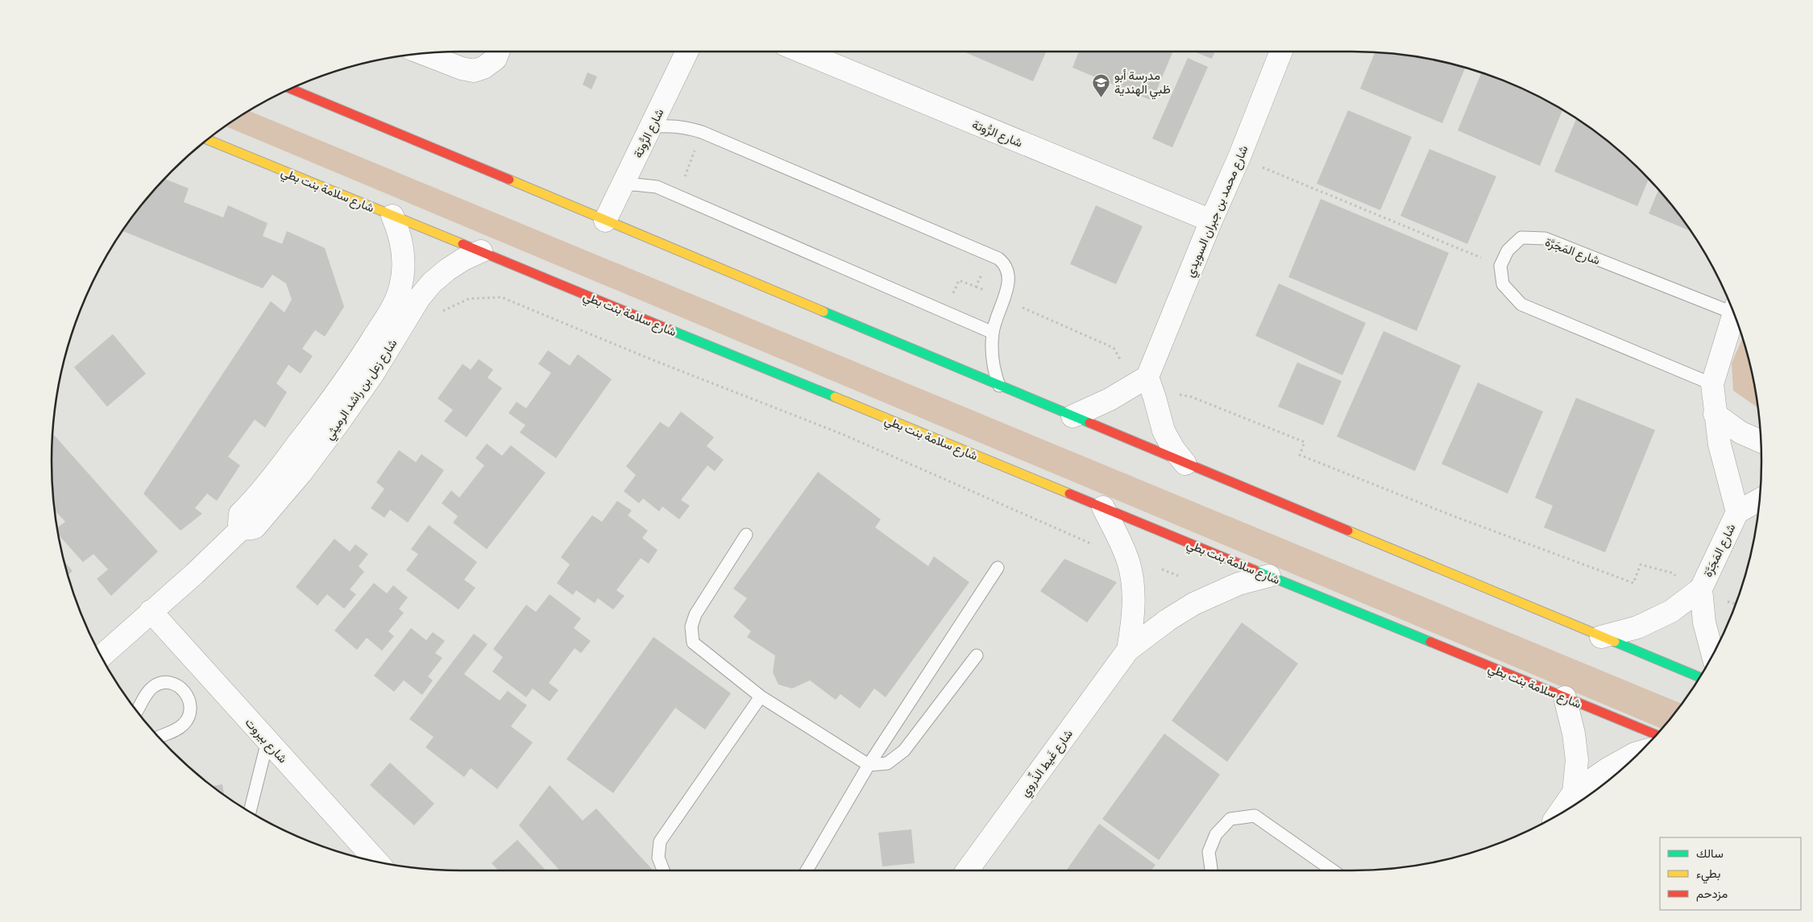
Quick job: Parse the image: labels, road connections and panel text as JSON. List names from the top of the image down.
{
  "streets": {
    "main road": ["شارع سلامة بنت بطي"],
    "street": [
      "شارع الرُّوتة",
      "شارع محمد بن جبران السويدي",
      "شارع المَجَرَّة",
      "شارع زعل بن راشد الرميثي",
      "شارع بيروت",
      "شارع غَيط الذِّروي"
    ]
  },
  "crossings": [
    ["شارع الرُّوتة", "شارع محمد بن جبران السويدي"],
    ["شارع سلامة بنت بطي", "شارع زعل بن راشد الرميثي"],
    ["شارع سلامة بنت بطي", "شارع غَيط الذِّروي"],
    ["شارع زعل بن راشد الرميثي", "شارع بيروت"]
  ],
  "places": {
    "school or university": ["مدرسة أبو ظبي الهندية"]
  },
  "legend": ["سالك", "بطيء", "مزدحم"]
}
